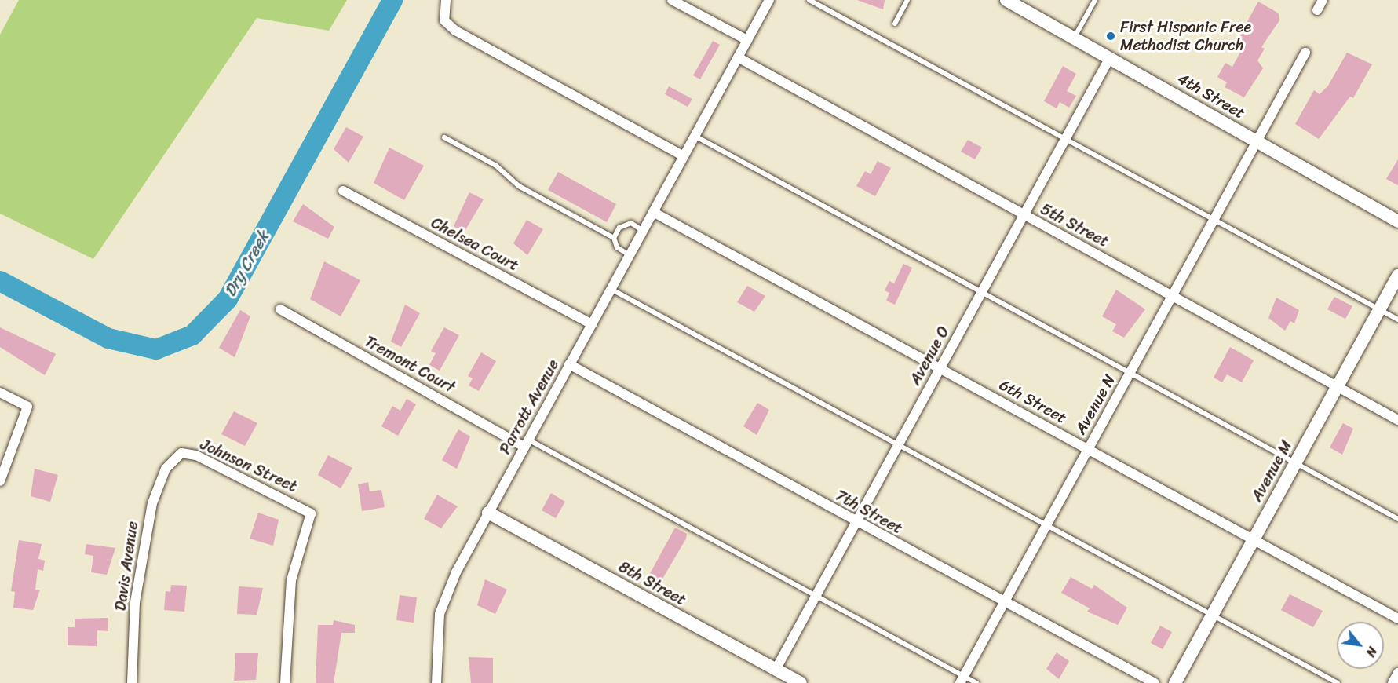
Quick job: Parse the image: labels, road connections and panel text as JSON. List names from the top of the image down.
{
  "streets": {
    "street": [
      "4th Street",
      "5th Street",
      "Chelsea Court",
      "Avenue O",
      "Tremont Court",
      "6th Street",
      "Avenue N",
      "Parrott Avenue",
      "Johnson Street",
      "Avenue M",
      "7th Street",
      "Davis Avenue",
      "8th Street"
    ]
  },
  "crossings": [
    ["4th Street", "Avenue O"],
    ["4th Street", "Avenue N"],
    ["5th Street", "Avenue O"],
    ["5th Street", "Avenue N"],
    ["5th Street", "Parrott Avenue"],
    ["5th Street", "Avenue M"],
    ["Chelsea Court", "Parrott Avenue"],
    ["Avenue O", "6th Street"],
    ["Avenue O", "7th Street"],
    ["Avenue O", "8th Street"],
    ["Tremont Court", "Parrott Avenue"],
    ["6th Street", "Avenue N"],
    ["6th Street", "Parrott Avenue"],
    ["6th Street", "Avenue M"],
    ["Avenue N", "7th Street"],
    ["Parrott Avenue", "7th Street"],
    ["Parrott Avenue", "8th Street"],
    ["Johnson Street", "Davis Avenue"]
  ],
  "water": ["Dry Creek"],
  "places": ["First Hispanic Free Methodist Church"],
  "north": "bottom right"
}
